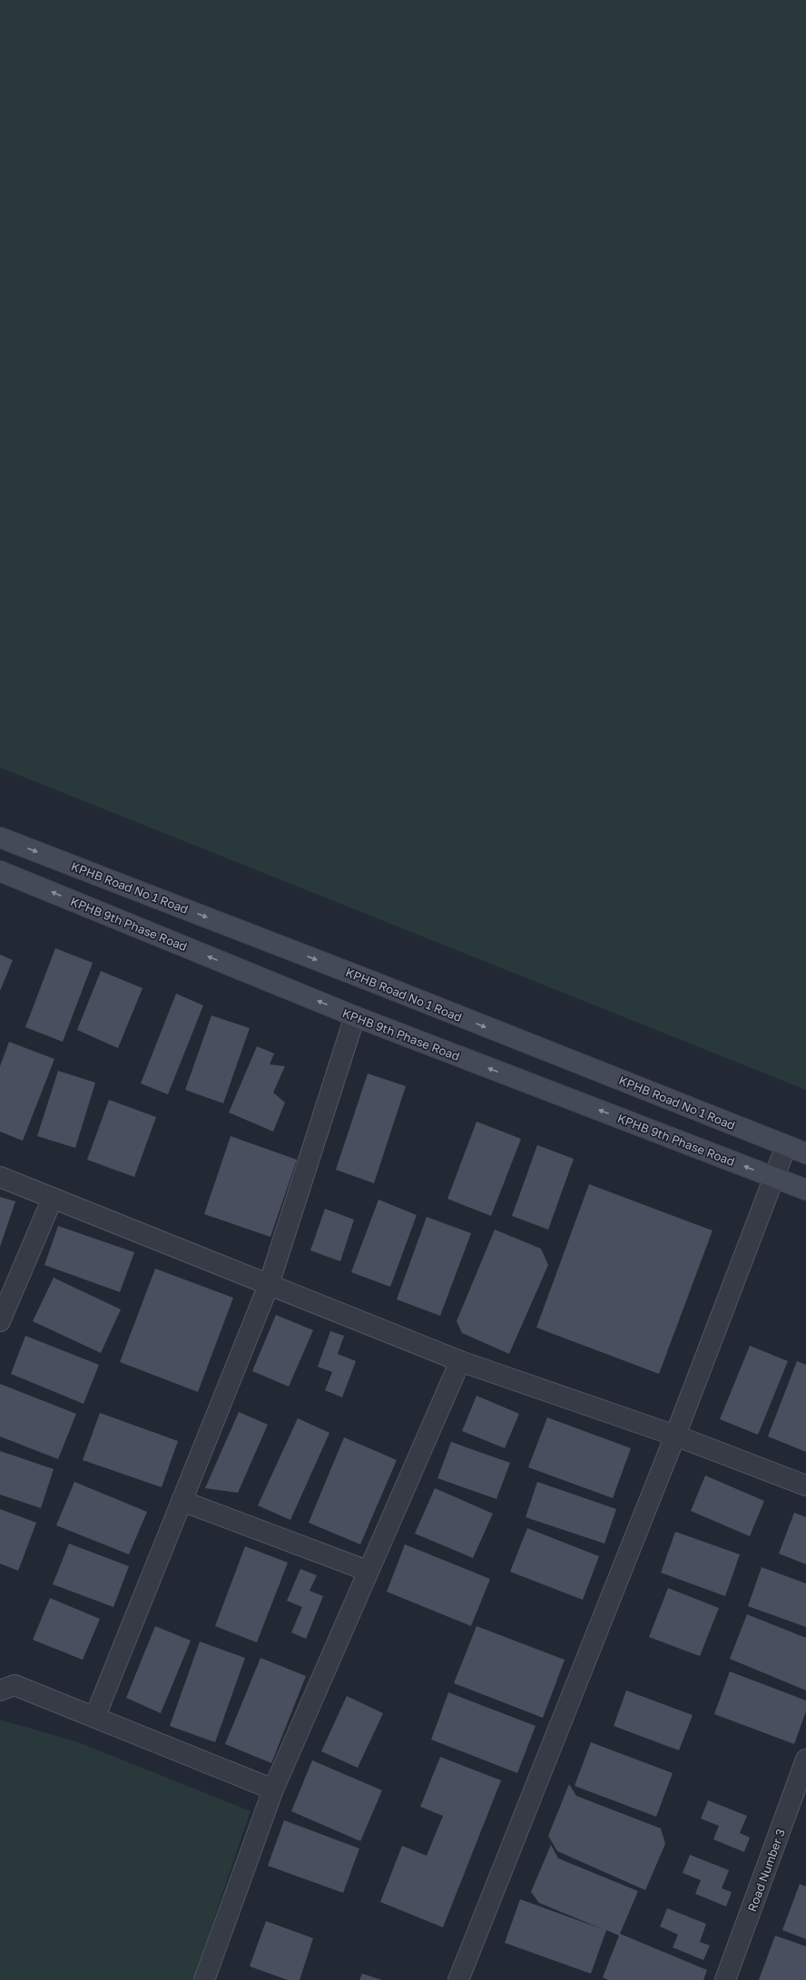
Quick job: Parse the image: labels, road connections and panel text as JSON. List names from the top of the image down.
{
  "streets": {
    "main road": ["KPHB Road No 1 Road", "KPHB 9th Phase Road"],
    "street": ["Road Number 3"]
  },
  "one_way": ["KPHB Road No 1 Road", "KPHB 9th Phase Road"]
}
